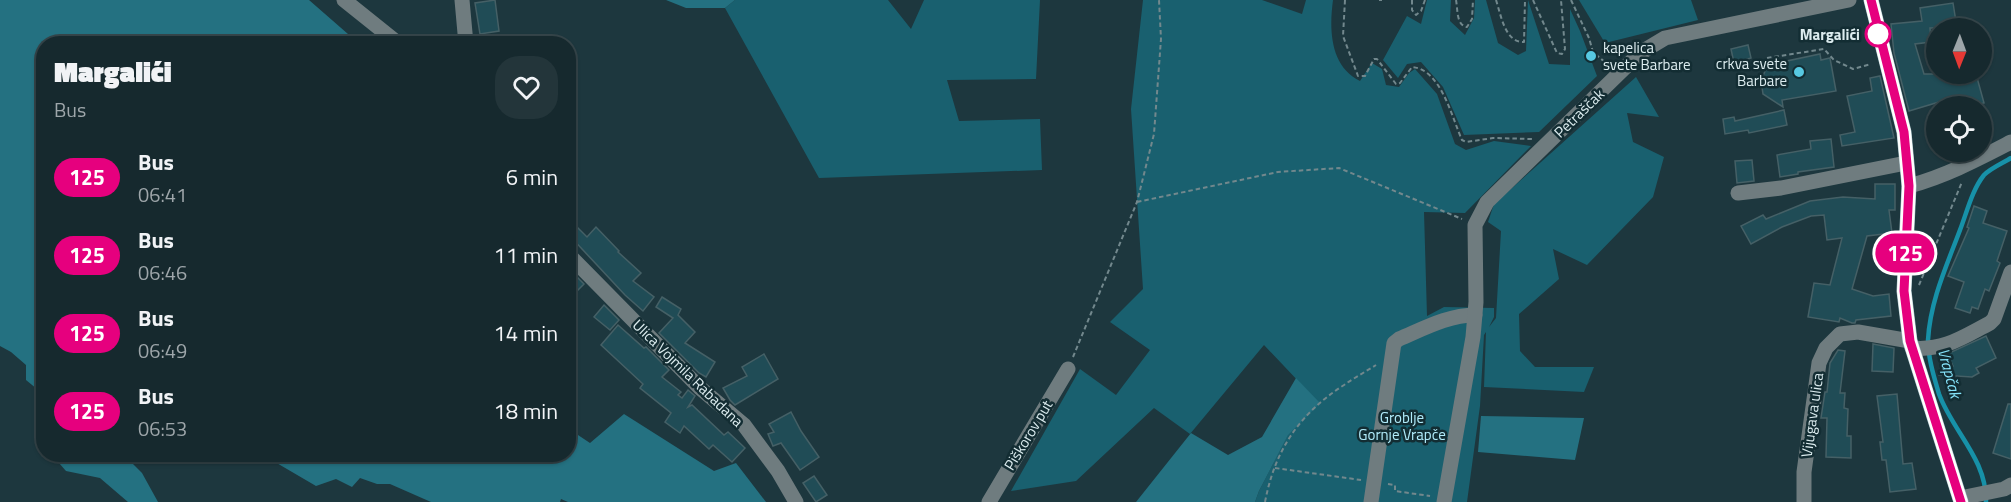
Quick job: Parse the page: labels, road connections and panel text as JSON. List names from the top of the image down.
{
  "streets": {
    "street": [
      "Petraščak",
      "Ulica Vojmila Rabadana",
      "Vijugava ulica",
      "Piškorov put"
    ]
  },
  "water": ["Vrapčak"],
  "parks": ["Groblje Gornje Vrapče"],
  "places": ["Margalići", "kapelica svete Barbare", "crkva svete Barbare"],
  "lines": ["bus line 125"],
  "north": "bottom",
  "page": {
    "on_map": "125",
    "heading": ["Margalići", "Bus"],
    "list": [
      {
        "mark": "125",
        "name": "Bus",
        "note": "06:41",
        "value": "6 min"
      },
      {
        "mark": "125",
        "name": "Bus",
        "note": "06:46",
        "value": "11 min"
      },
      {
        "mark": "125",
        "name": "Bus",
        "note": "06:49",
        "value": "14 min"
      },
      {
        "mark": "125",
        "name": "Bus",
        "note": "06:53",
        "value": "18 min"
      }
    ]
  }
}
